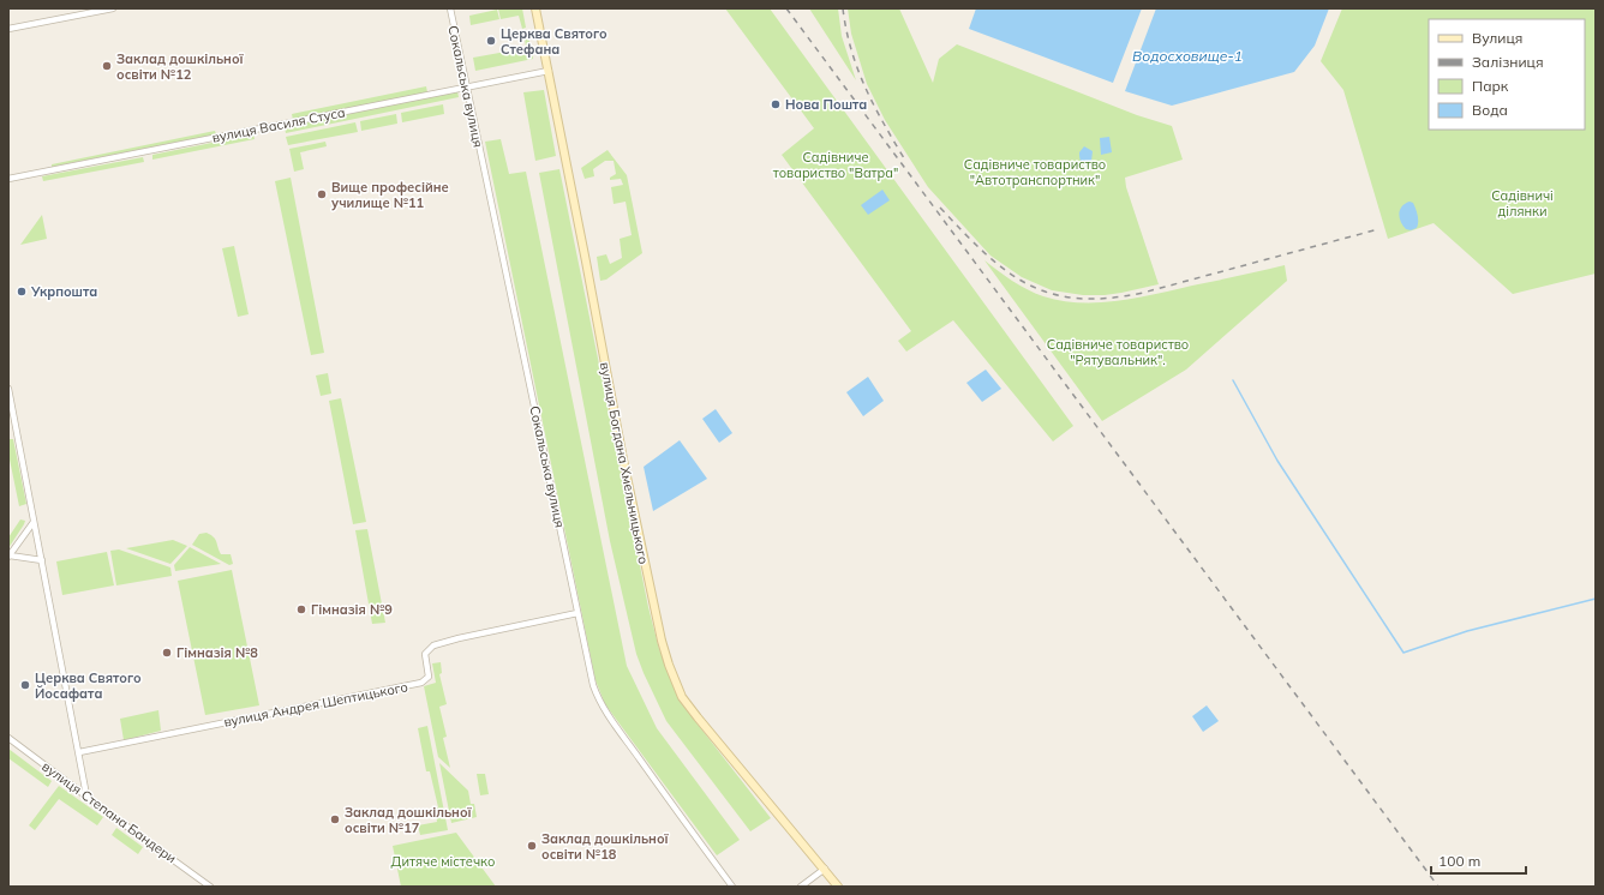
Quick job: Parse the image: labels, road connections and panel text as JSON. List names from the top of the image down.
{
  "streets": {
    "street": [
      "Сокальська вулиця",
      "вулиця Василя Стуса",
      "вулиця Богдана Хмельницького",
      "вулиця Андрея Шептицького",
      "вулиця Степана Бандери"
    ]
  },
  "crossings": [
    ["Сокальська вулиця", "вулиця Василя Стуса"],
    ["Сокальська вулиця", "вулиця Андрея Шептицького"],
    ["вулиця Василя Стуса", "вулиця Богдана Хмельницького"]
  ],
  "water": ["Водосховище-1"],
  "parks": [
    "Садівниче товариство \"Ватра\"",
    "Садівниче товариство \"Автотранспортник\"",
    "Садівничі ділянки",
    "Садівниче товариство \"Рятувальник\".",
    "Дитяче містечко"
  ],
  "places": [
    "Церква Святого Стефана",
    "Заклад дошкільної освіти №12",
    "Нова Пошта",
    "Вище професійне училище №11",
    "Укрпошта",
    "Гімназія №9",
    "Гімназія №8",
    "Церква Святого Йосафата",
    "Заклад дошкільної освіти №17",
    "Заклад дошкільної освіти №18"
  ],
  "legend": [
    "Вулиця",
    "Залізниця",
    "Парк",
    "Вода"
  ],
  "scale_bar": "100 m"
}
